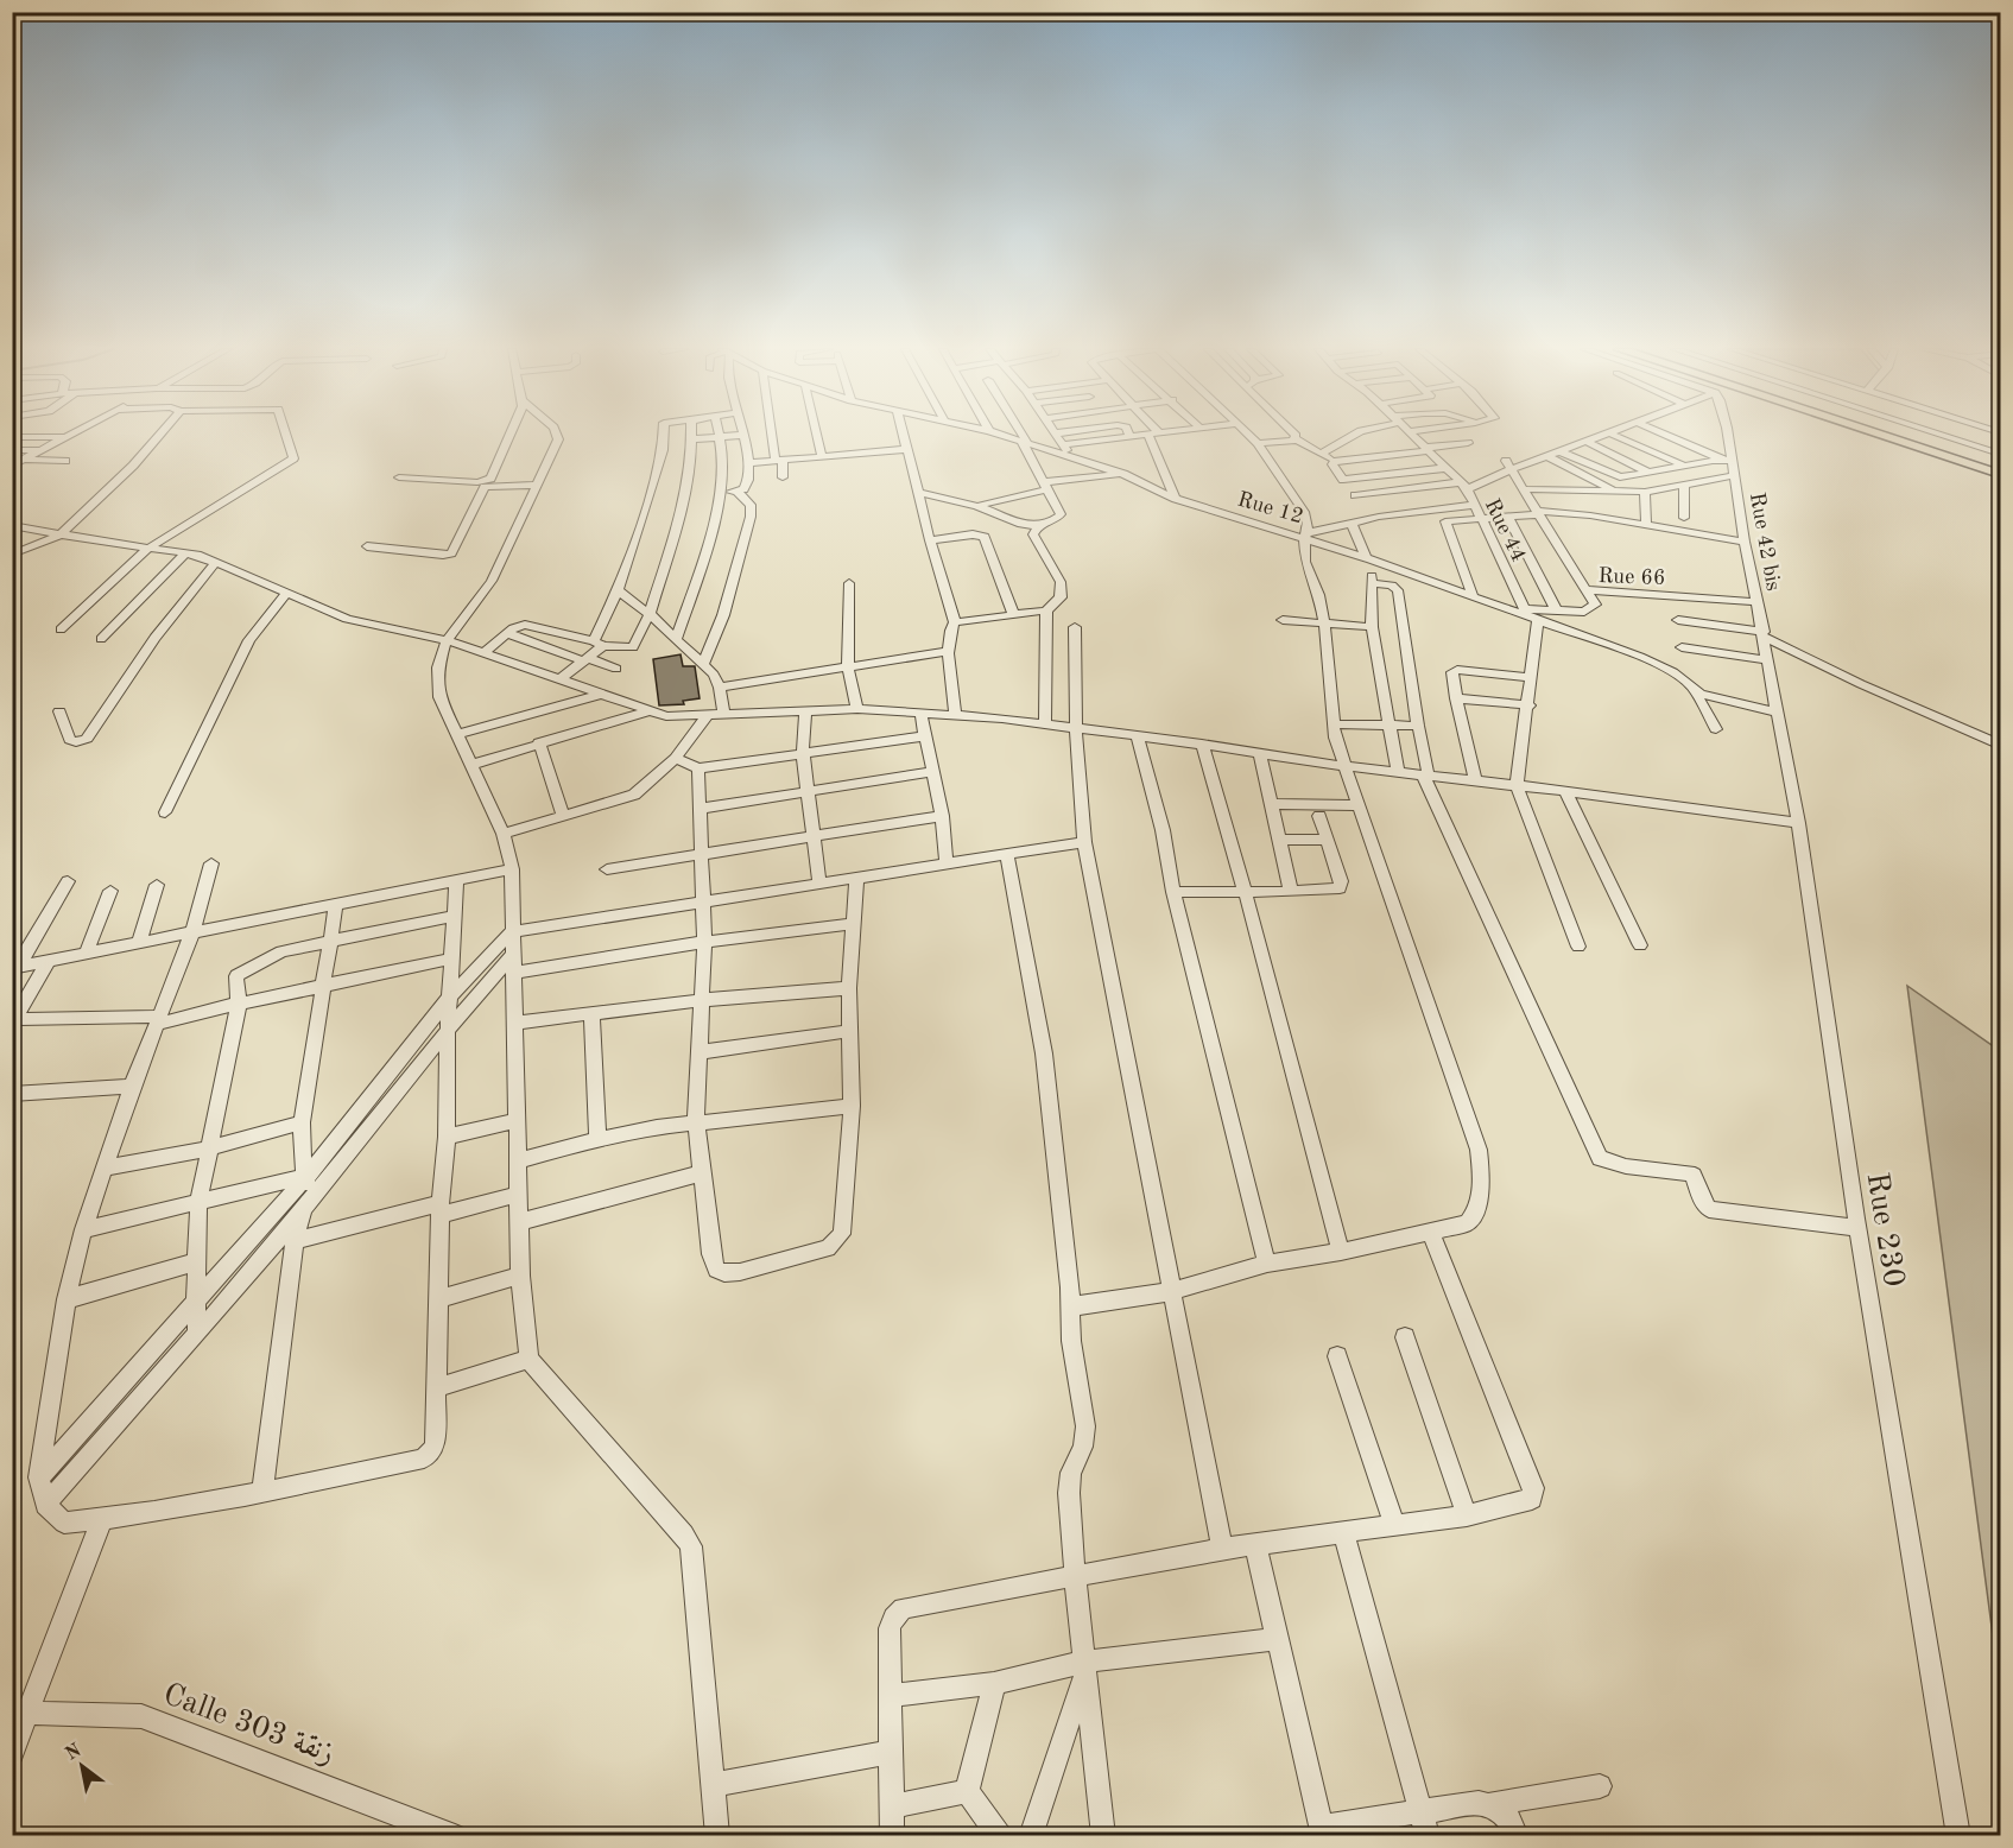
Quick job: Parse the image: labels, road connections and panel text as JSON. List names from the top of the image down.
{
  "streets": {
    "street": [
      "Rue 12",
      "Rue 44",
      "Rue 42 bis",
      "Rue 66",
      "Rue 230",
      "Calle 303 زنقة"
    ]
  },
  "crossings": [
    ["Rue 12", "Rue 44"],
    ["Rue 12", "Rue 66"],
    ["Rue 44", "Rue 66"],
    ["Rue 42 bis", "Rue 66"],
    ["Rue 42 bis", "Rue 230"]
  ],
  "north": "top left"
}
